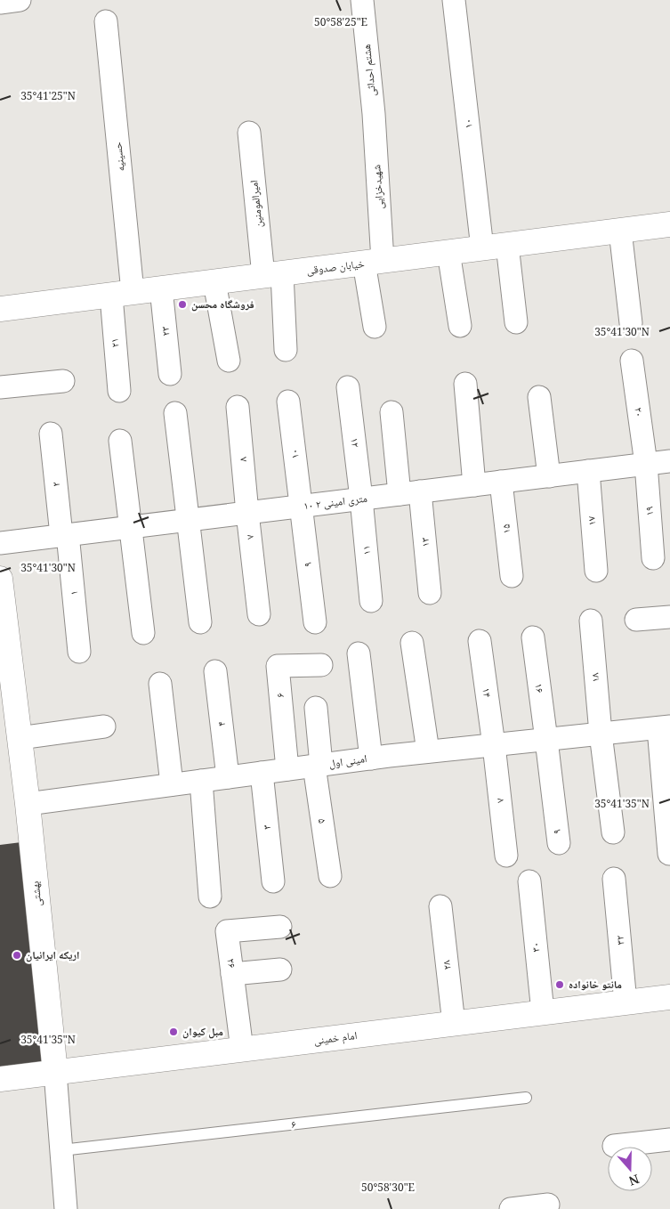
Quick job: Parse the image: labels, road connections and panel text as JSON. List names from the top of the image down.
{
  "streets": {
    "street": [
      "هشتم احداثی",
      "۱۰",
      "حسینیه",
      "شهیدخزایی",
      "امیرالمومنین",
      "خیابان صدوقی",
      "۲۳",
      "۲۱",
      "۲۰",
      "۱۲",
      "۸",
      "۲",
      "۱۰ متری امینی ۲",
      "۱۹",
      "۱۷",
      "۱۵",
      "۷",
      "۱۳",
      "۱۱",
      "۹",
      "۱",
      "۱۸",
      "۱۶",
      "۱۴",
      "۶",
      "۴",
      "امینی اول",
      "۵",
      "۳",
      "بهشتی",
      "۳۲",
      "۳۰",
      "۲۶",
      "۲۸",
      "امام خمینی"
    ]
  },
  "crossings": [
    ["هشتم احداثی", "شهیدخزایی"],
    ["۱۰", "خیابان صدوقی"],
    ["۱۰", "۱۰ متری امینی ۲"],
    ["۱۰", "۹"],
    ["حسینیه", "خیابان صدوقی"],
    ["حسینیه", "۲۱"],
    ["شهیدخزایی", "خیابان صدوقی"],
    ["امیرالمومنین", "خیابان صدوقی"],
    ["خیابان صدوقی", "۲۳"],
    ["خیابان صدوقی", "۲۱"],
    ["۲۰", "۱۰ متری امینی ۲"],
    ["۲۰", "۱۹"],
    ["۱۲", "۱۰ متری امینی ۲"],
    ["۱۲", "۱۱"],
    ["۸", "۱۰ متری امینی ۲"],
    ["۸", "۷"],
    ["۲", "۱۰ متری امینی ۲"],
    ["۲", "۱"],
    ["۱۰ متری امینی ۲", "۱۹"],
    ["۱۰ متری امینی ۲", "۱۷"],
    ["۱۰ متری امینی ۲", "۱۵"],
    ["۱۰ متری امینی ۲", "۷"],
    ["۱۰ متری امینی ۲", "۱۳"],
    ["۱۰ متری امینی ۲", "۱۱"],
    ["۱۰ متری امینی ۲", "۹"],
    ["۱۰ متری امینی ۲", "۱"],
    ["۷", "۱۴"],
    ["۷", "امینی اول"],
    ["۹", "۱۶"],
    ["۹", "امینی اول"],
    ["۱۸", "امینی اول"],
    ["۱۶", "امینی اول"],
    ["۱۴", "امینی اول"],
    ["۶", "امینی اول"],
    ["۶", "بهشتی"],
    ["۴", "امینی اول"],
    ["امینی اول", "۵"],
    ["امینی اول", "۳"],
    ["امینی اول", "بهشتی"],
    ["بهشتی", "امام خمینی"],
    ["۳۲", "امام خمینی"],
    ["۳۰", "امام خمینی"],
    ["۲۶", "امام خمینی"],
    ["۲۸", "امام خمینی"]
  ],
  "places": [
    "فروشگاه محسن",
    "اریکه ایرانیان",
    "مانتو خانواده",
    "مبل کیوان"
  ],
  "north": "bottom",
  "coordinates": [
    "50°58'25\"E",
    "35°41'25\"N",
    "35°41'30\"N",
    "35°41'35\"N",
    "50°58'30\"E"
  ]
}
